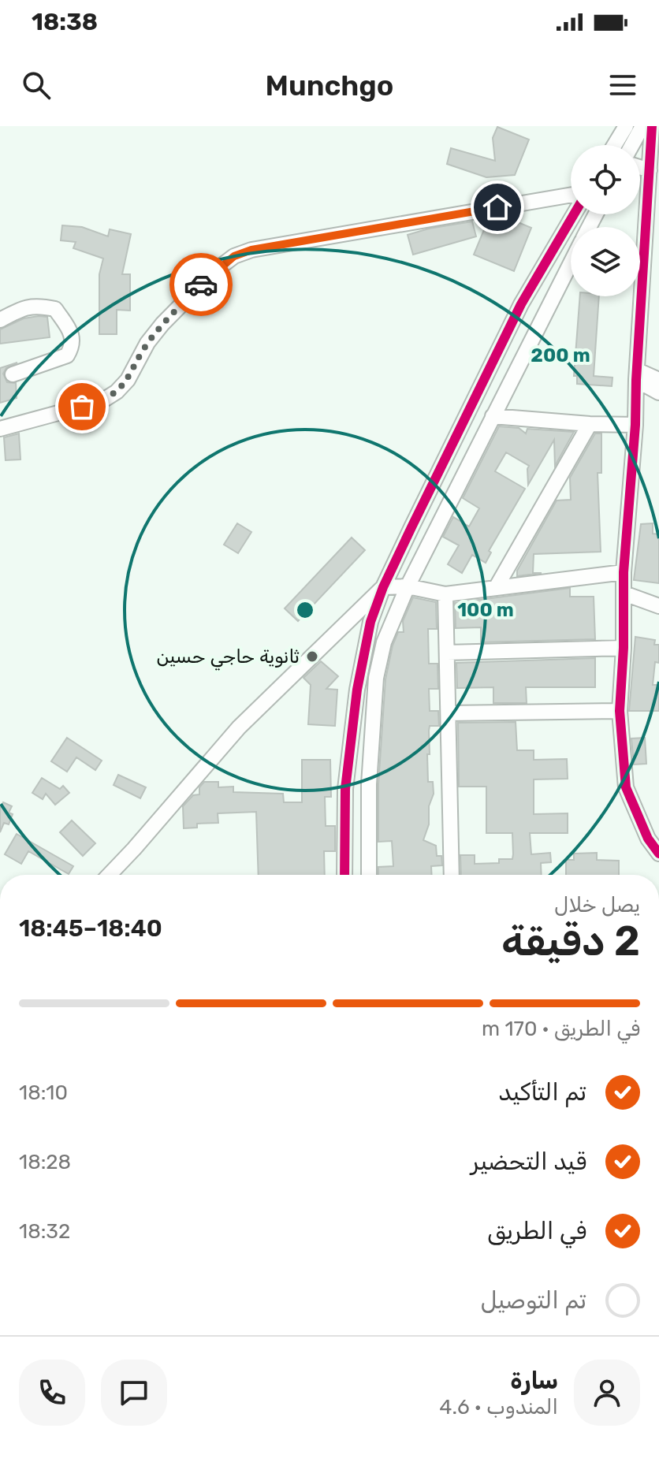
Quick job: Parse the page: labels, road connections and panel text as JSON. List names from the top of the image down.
{
  "places": ["ثانوية حاجي حسين"],
  "page": {
    "status": "18:38",
    "header": "Munchgo",
    "heading": ["2 دقيقة", "يصل خلال", "18:40–18:45"],
    "panel": ["سارة", "المندوب · 4.6"],
    "bar": "في الطريق · 170 m",
    "list": [
      ["تم التأكيد", "18:10"],
      ["قيد التحضير", "18:28"],
      ["في الطريق", "18:32"],
      "تم التوصيل"
    ]
  },
  "rings": ["200 m", "100 m"]
}
